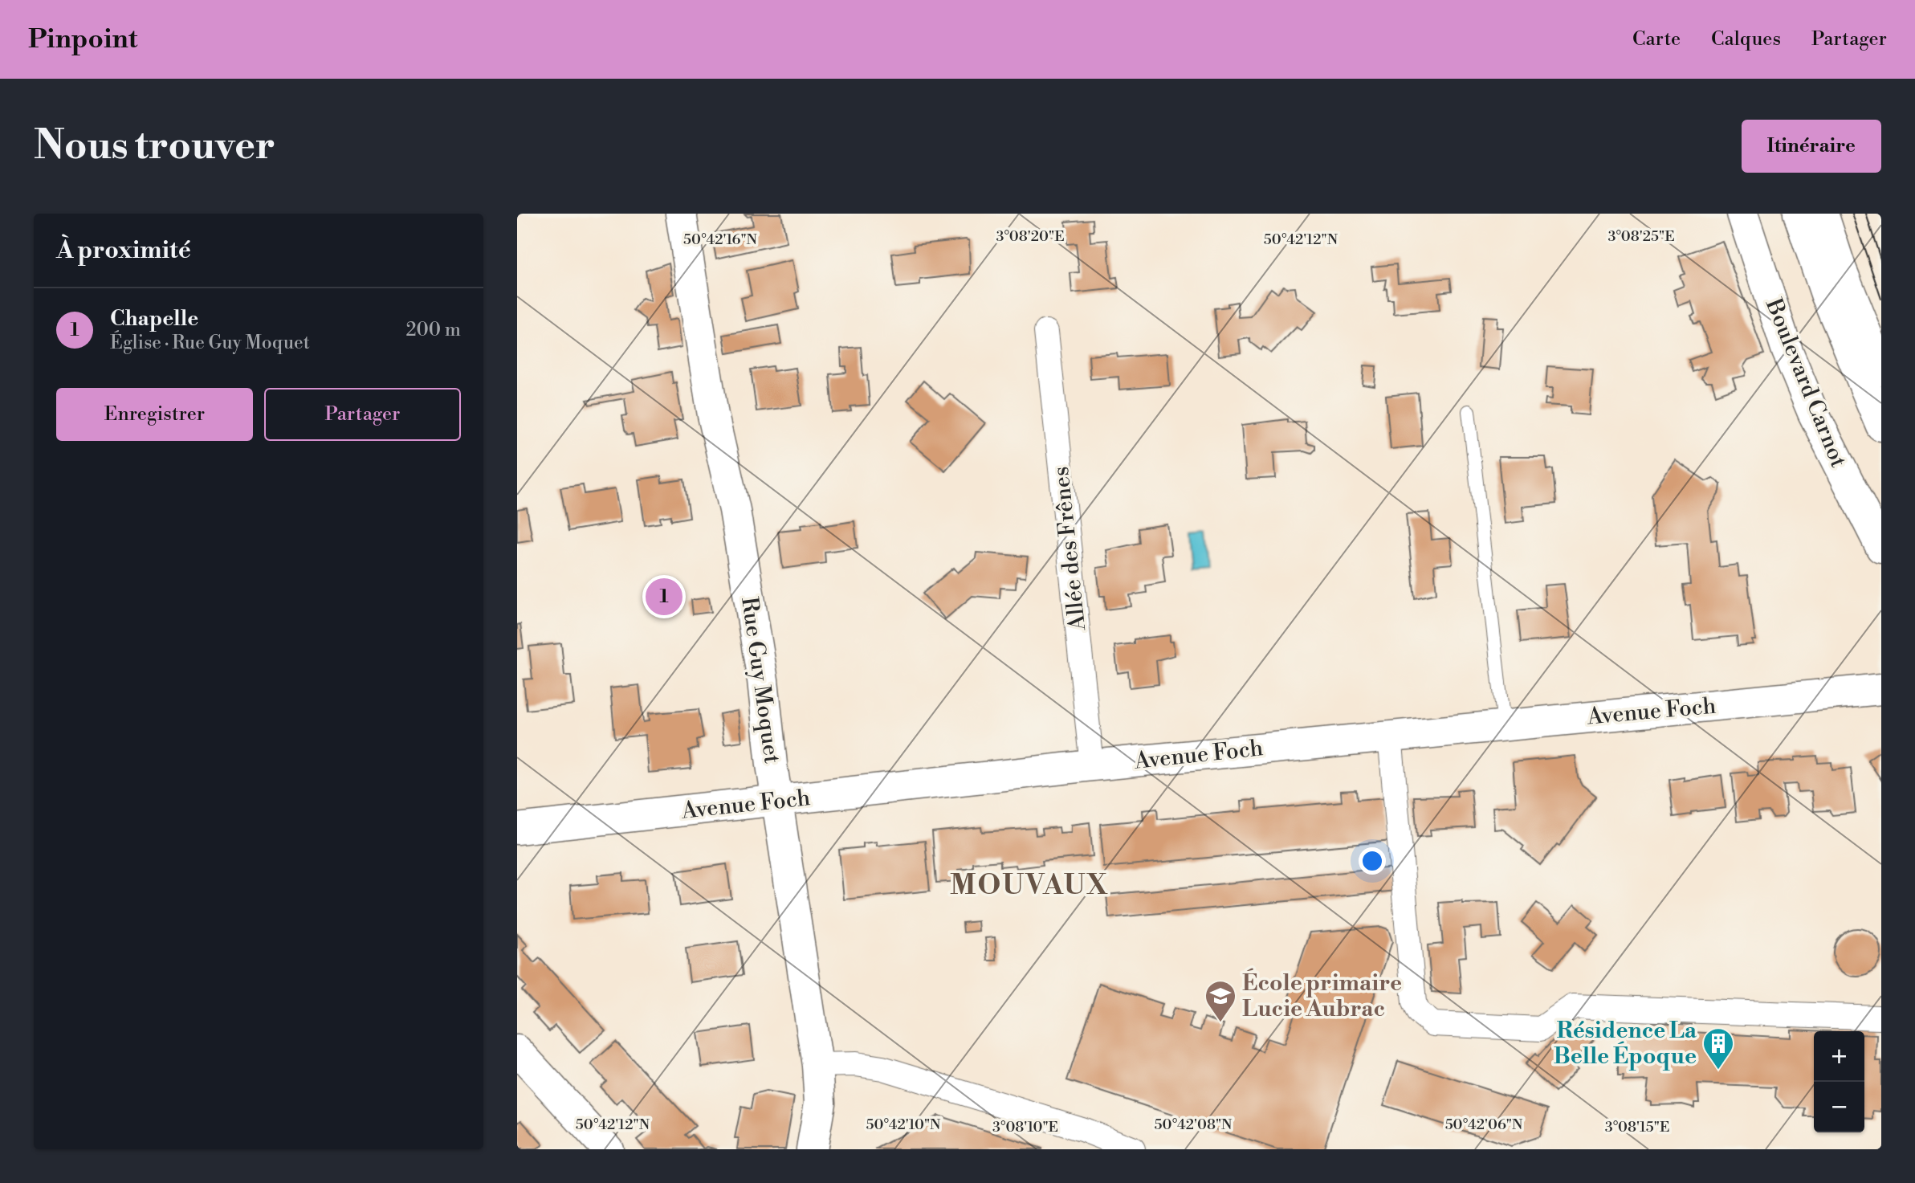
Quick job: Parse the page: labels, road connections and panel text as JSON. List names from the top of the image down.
{
  "streets": {
    "street": [
      "Boulevard Carnot",
      "Allée des Frênes",
      "Rue Guy Moquet",
      "Avenue Foch"
    ]
  },
  "crossings": [
    ["Allée des Frênes", "Avenue Foch"],
    ["Rue Guy Moquet", "Avenue Foch"]
  ],
  "districts": ["MOUVAUX"],
  "places": {
    "school or university": ["École primaire Lucie Aubrac"],
    "building": ["Résidence La Belle Époque"]
  },
  "page": {
    "header": "Pinpoint",
    "nav": ["Carte", "Calques", "Partager"],
    "buttons": [
      "Itinéraire",
      ["Enregistrer", "Partager"]
    ],
    "title": "Nous trouver",
    "heading": "À proximité",
    "list": [
      {
        "mark": "1",
        "name": "Chapelle",
        "note": "Église · Rue Guy Moquet",
        "value": "200 m"
      }
    ],
    "pins": "1",
    "map_buttons": ["+", "−"]
  },
  "coordinates": [
    "3°08'20\"E",
    "3°08'25\"E",
    "50°42'16\"N",
    "50°42'12\"N",
    "50°42'10\"N",
    "50°42'08\"N",
    "50°42'06\"N",
    "3°08'10\"E",
    "3°08'15\"E"
  ]
}
